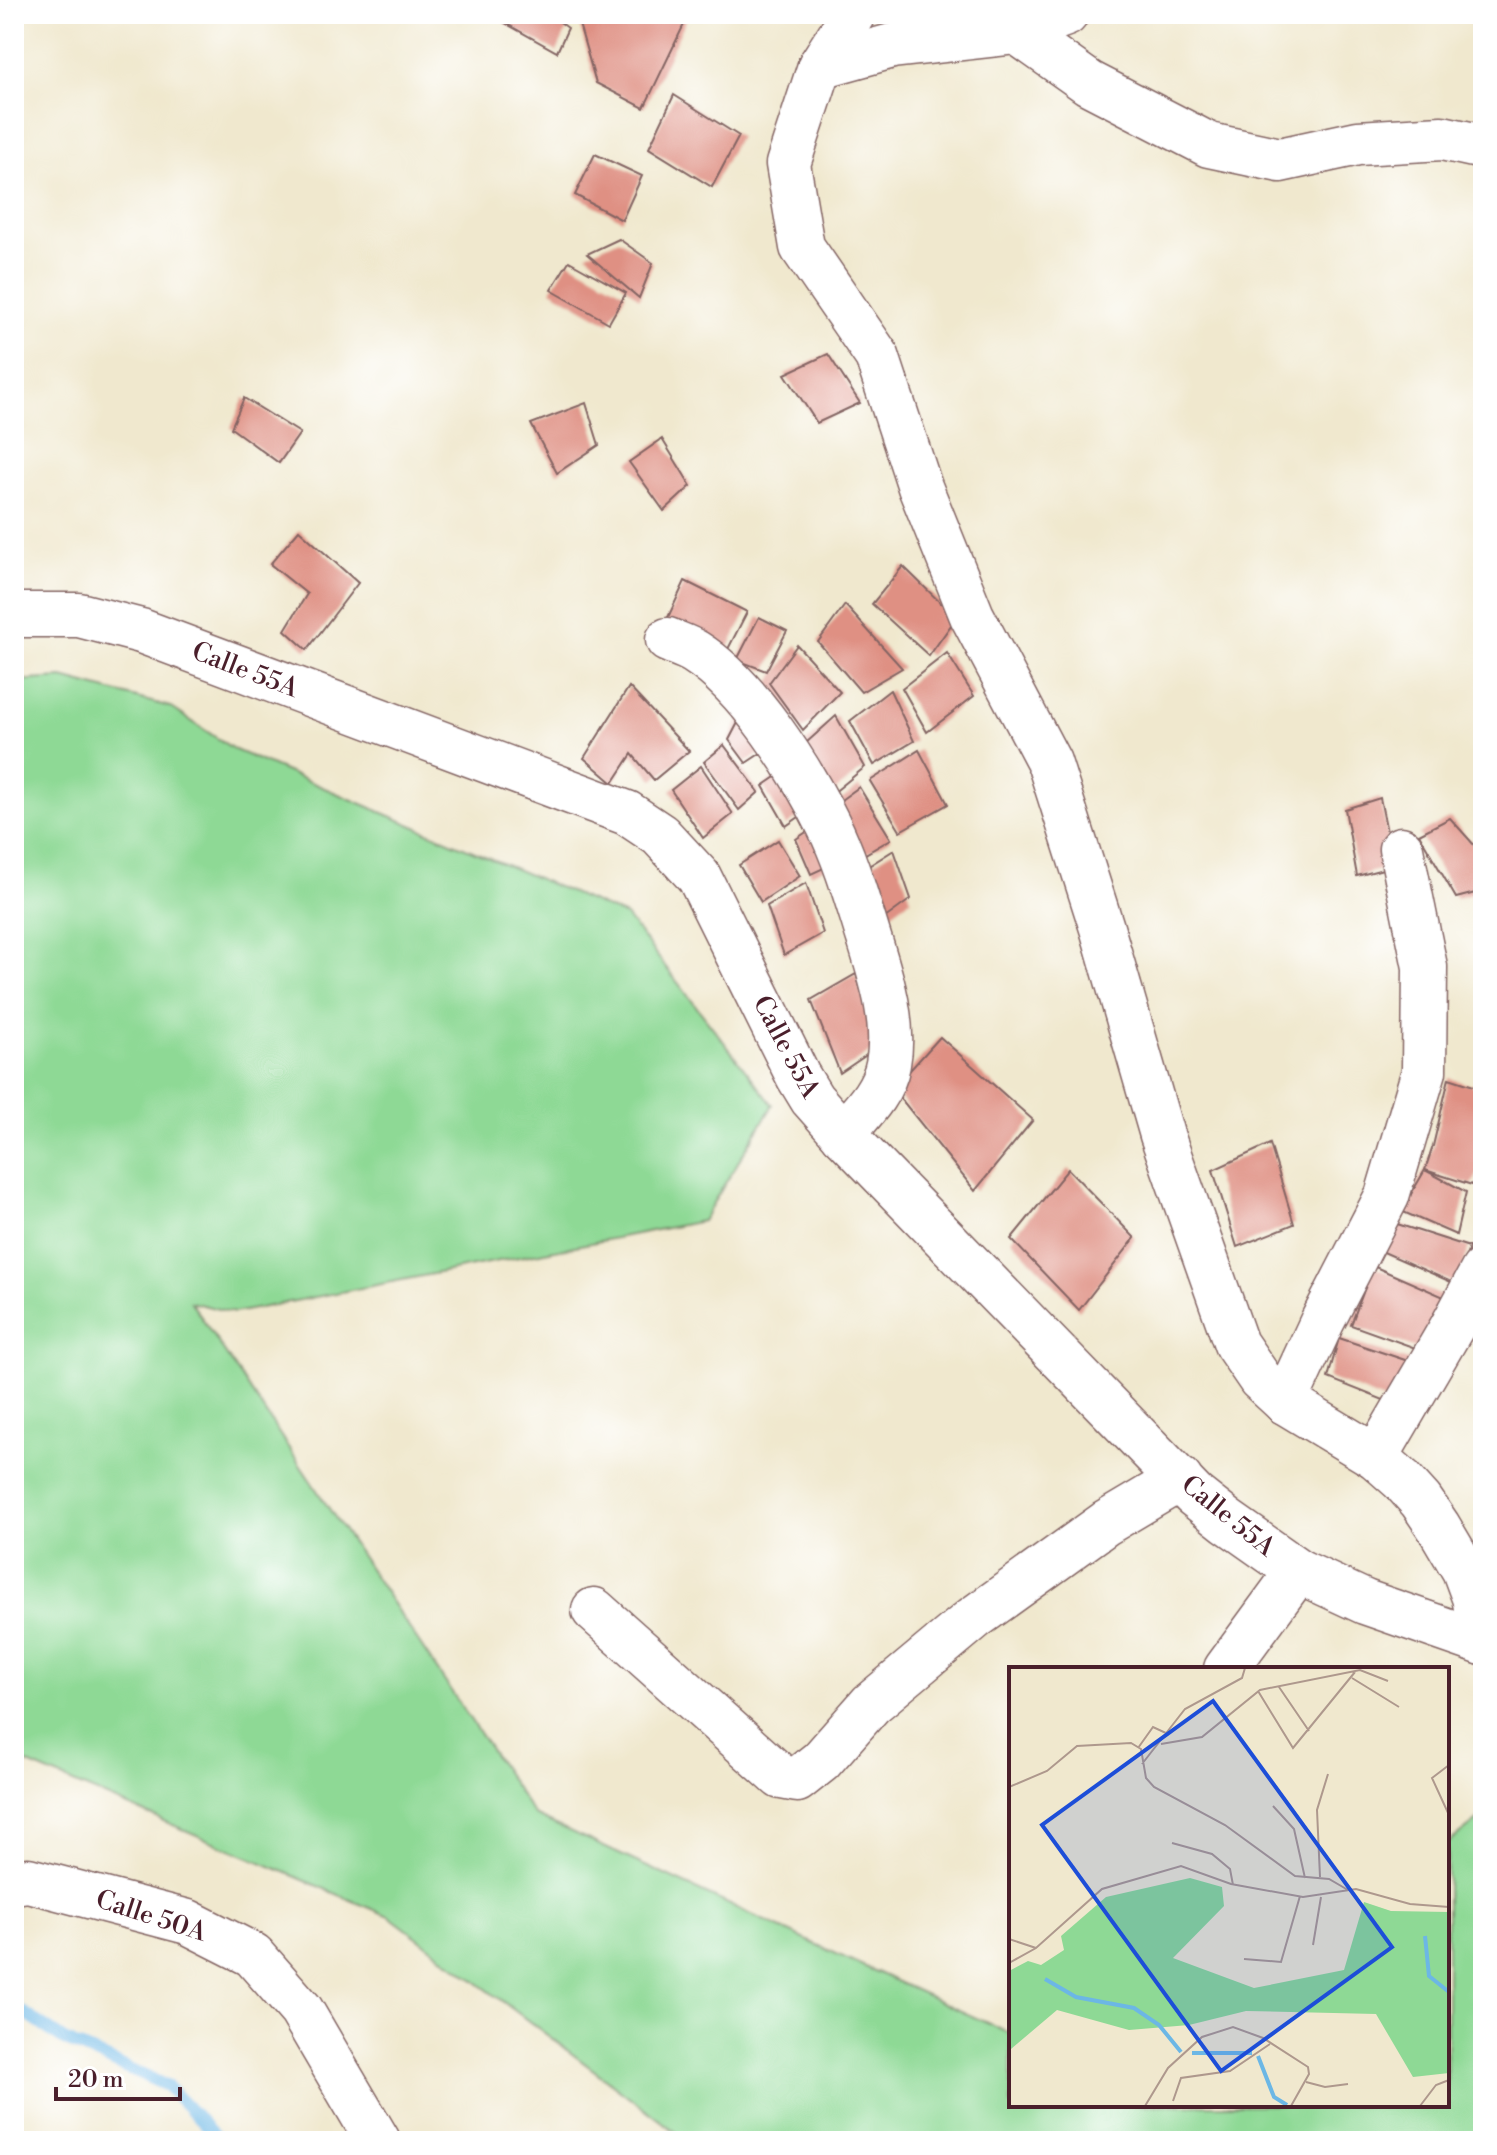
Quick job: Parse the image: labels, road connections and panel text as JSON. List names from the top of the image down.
{
  "streets": {
    "street": ["Calle 55A", "Calle 50A"]
  },
  "scale_bar": "20 m"
}
